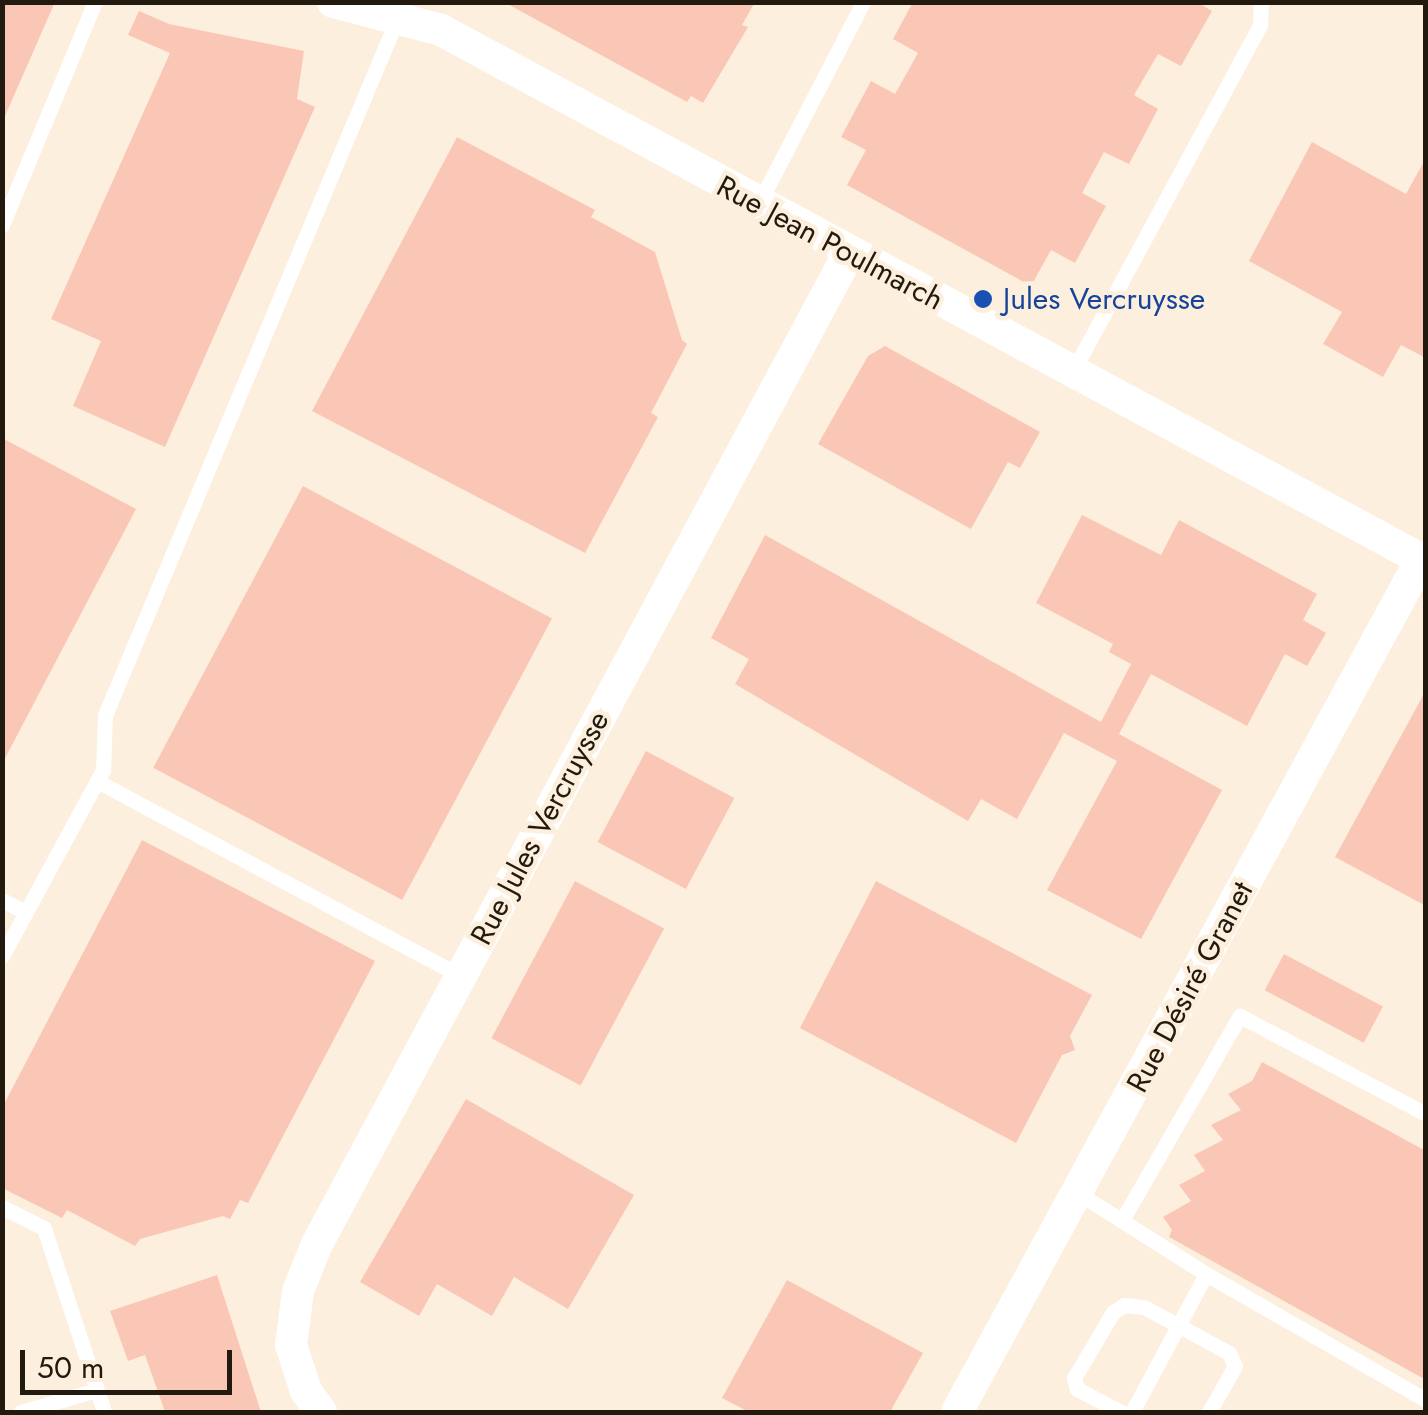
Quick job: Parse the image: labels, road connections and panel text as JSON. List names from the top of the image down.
{
  "streets": {
    "street": ["Rue Jean Poulmarch", "Rue Jules Vercruysse", "Rue Désiré Granet"]
  },
  "crossings": [
    ["Rue Jean Poulmarch", "Rue Jules Vercruysse"],
    ["Rue Jean Poulmarch", "Rue Désiré Granet"]
  ],
  "places": ["Jules Vercruysse"],
  "scale_bar": "50 m"
}
